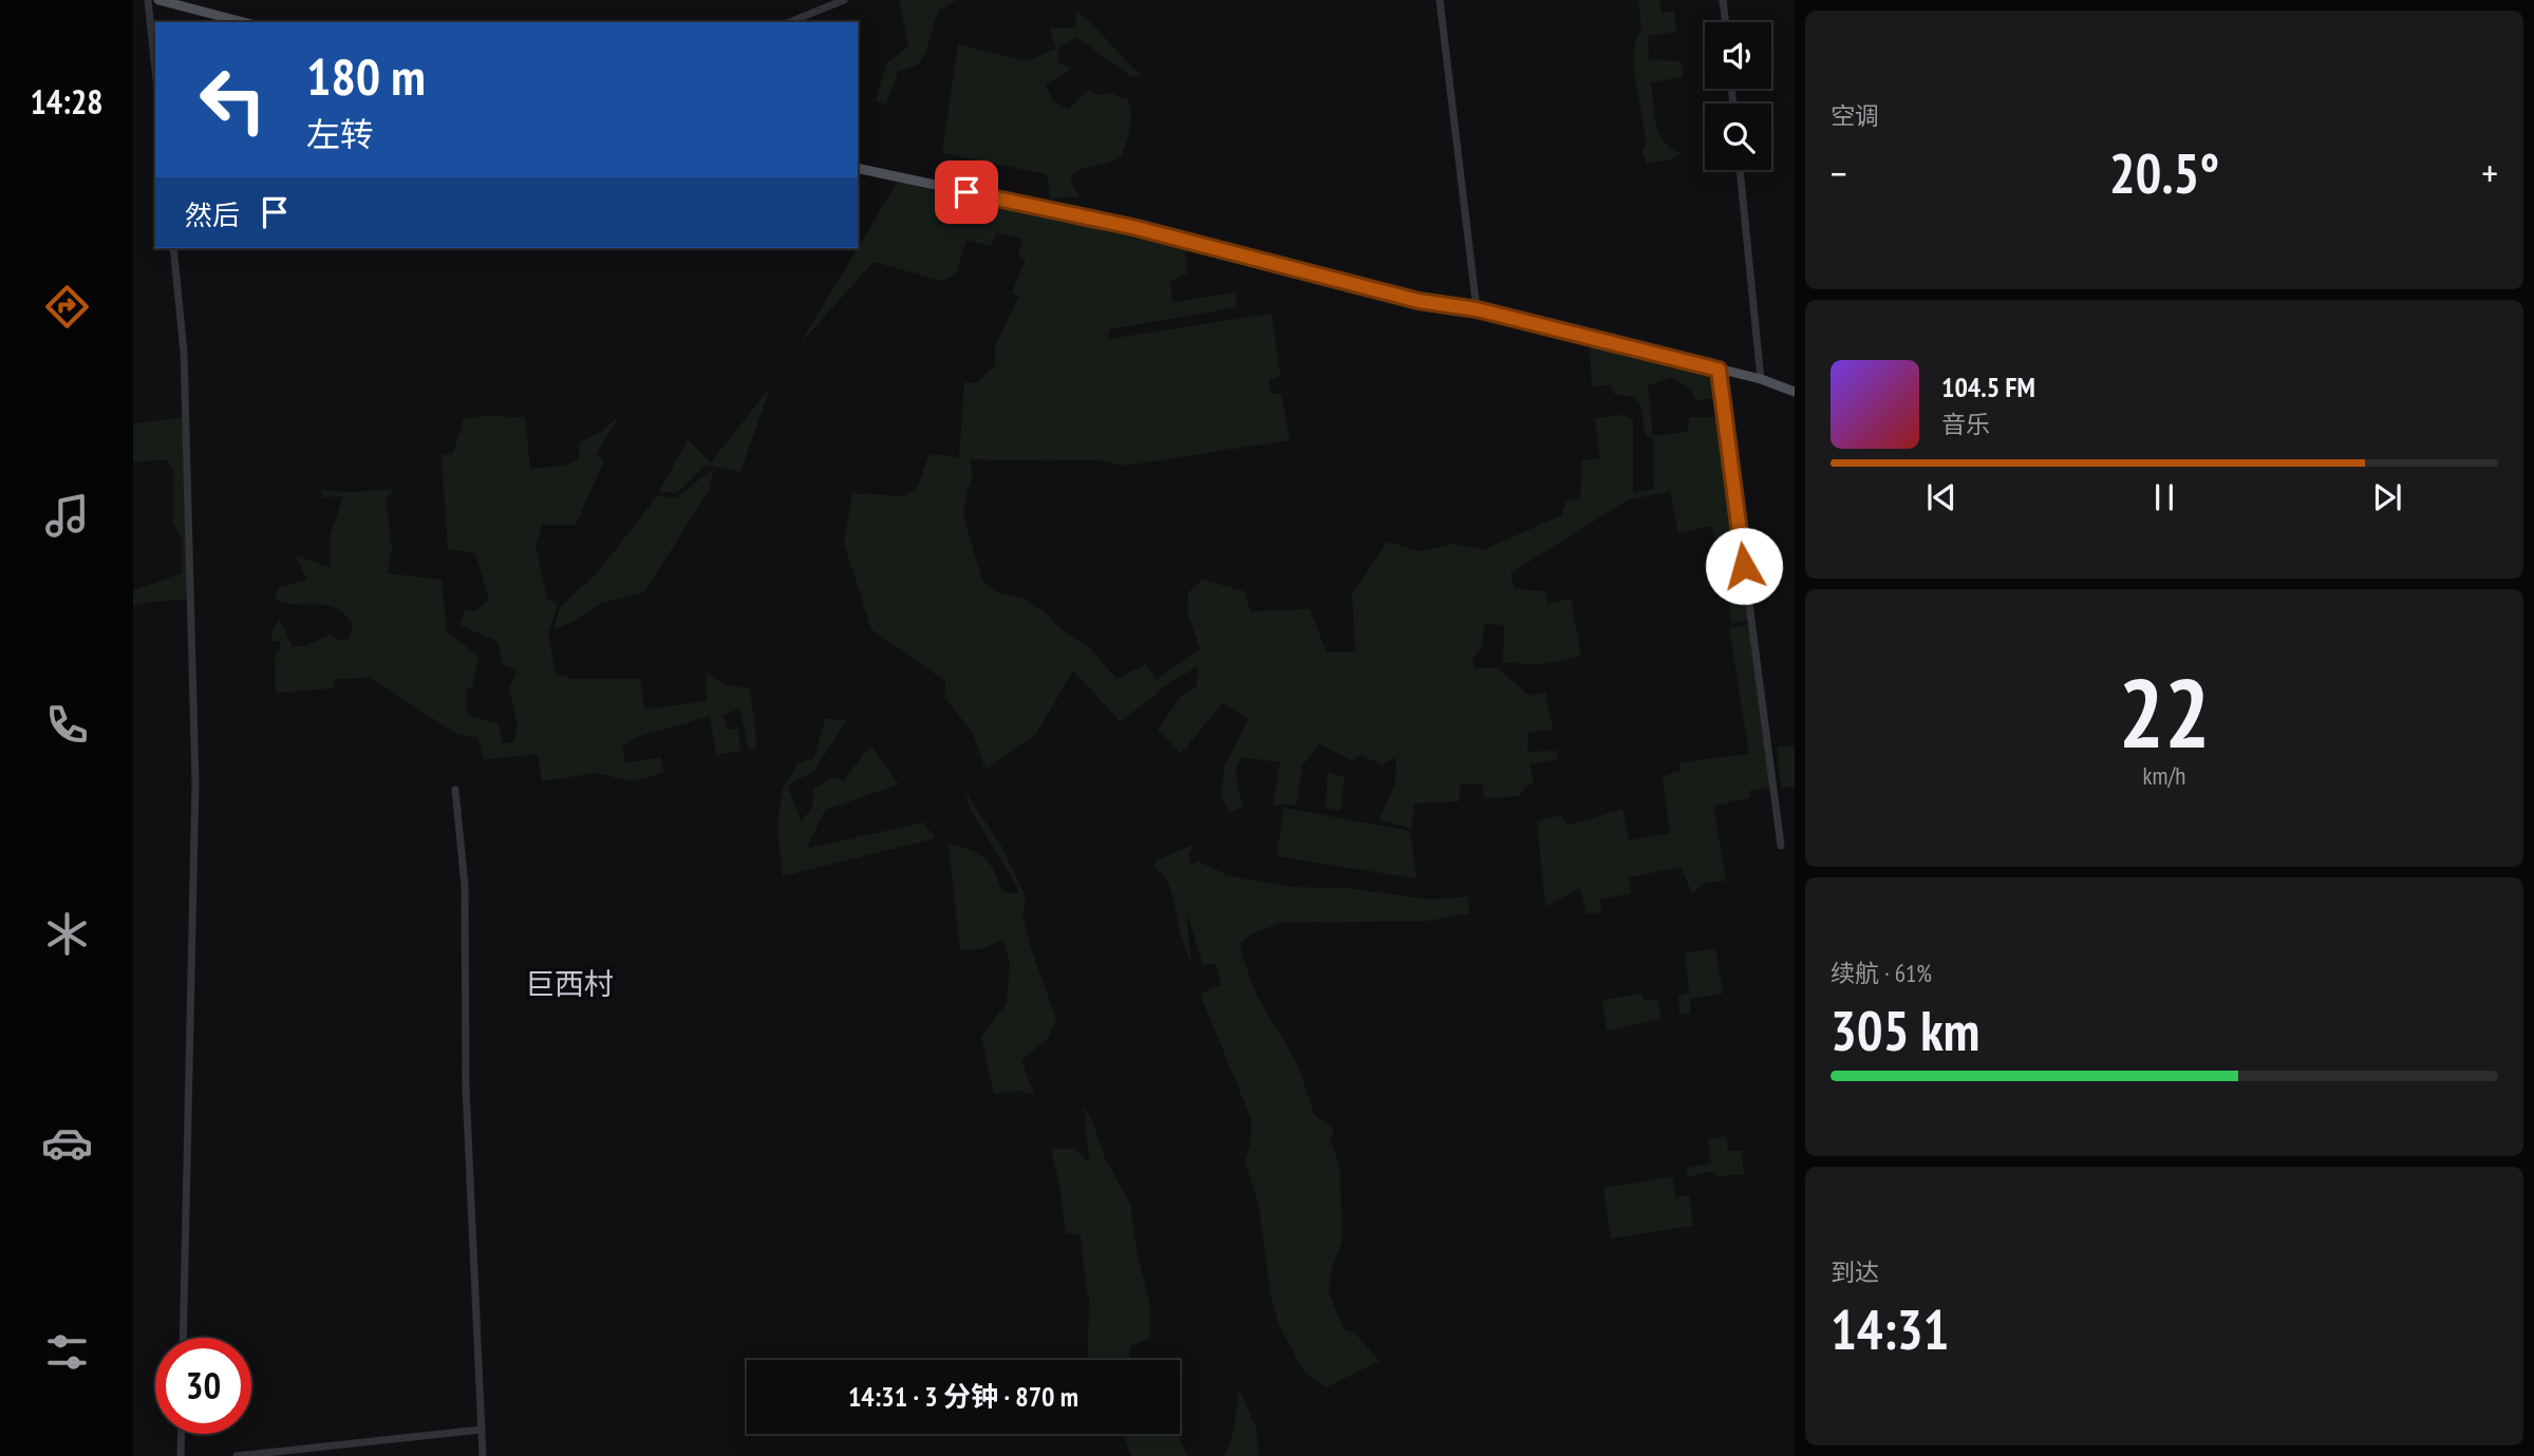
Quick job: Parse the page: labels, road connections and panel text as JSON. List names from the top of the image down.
{
  "districts": ["巨西村"],
  "page": {
    "tabs": "14:28",
    "tile": [
      "空调",
      ["22", "km/h"],
      ["续航 · 61%", "305 km"],
      ["到达", "14:31"]
    ],
    "turn": ["180 m", "左转"],
    "heat": ["−", "20.5°", "+"],
    "then": "然后",
    "song": ["104.5 FM", "音乐"],
    "limit": "30",
    "trip": "14:31 · 3 分钟 · 870 m"
  }
}
